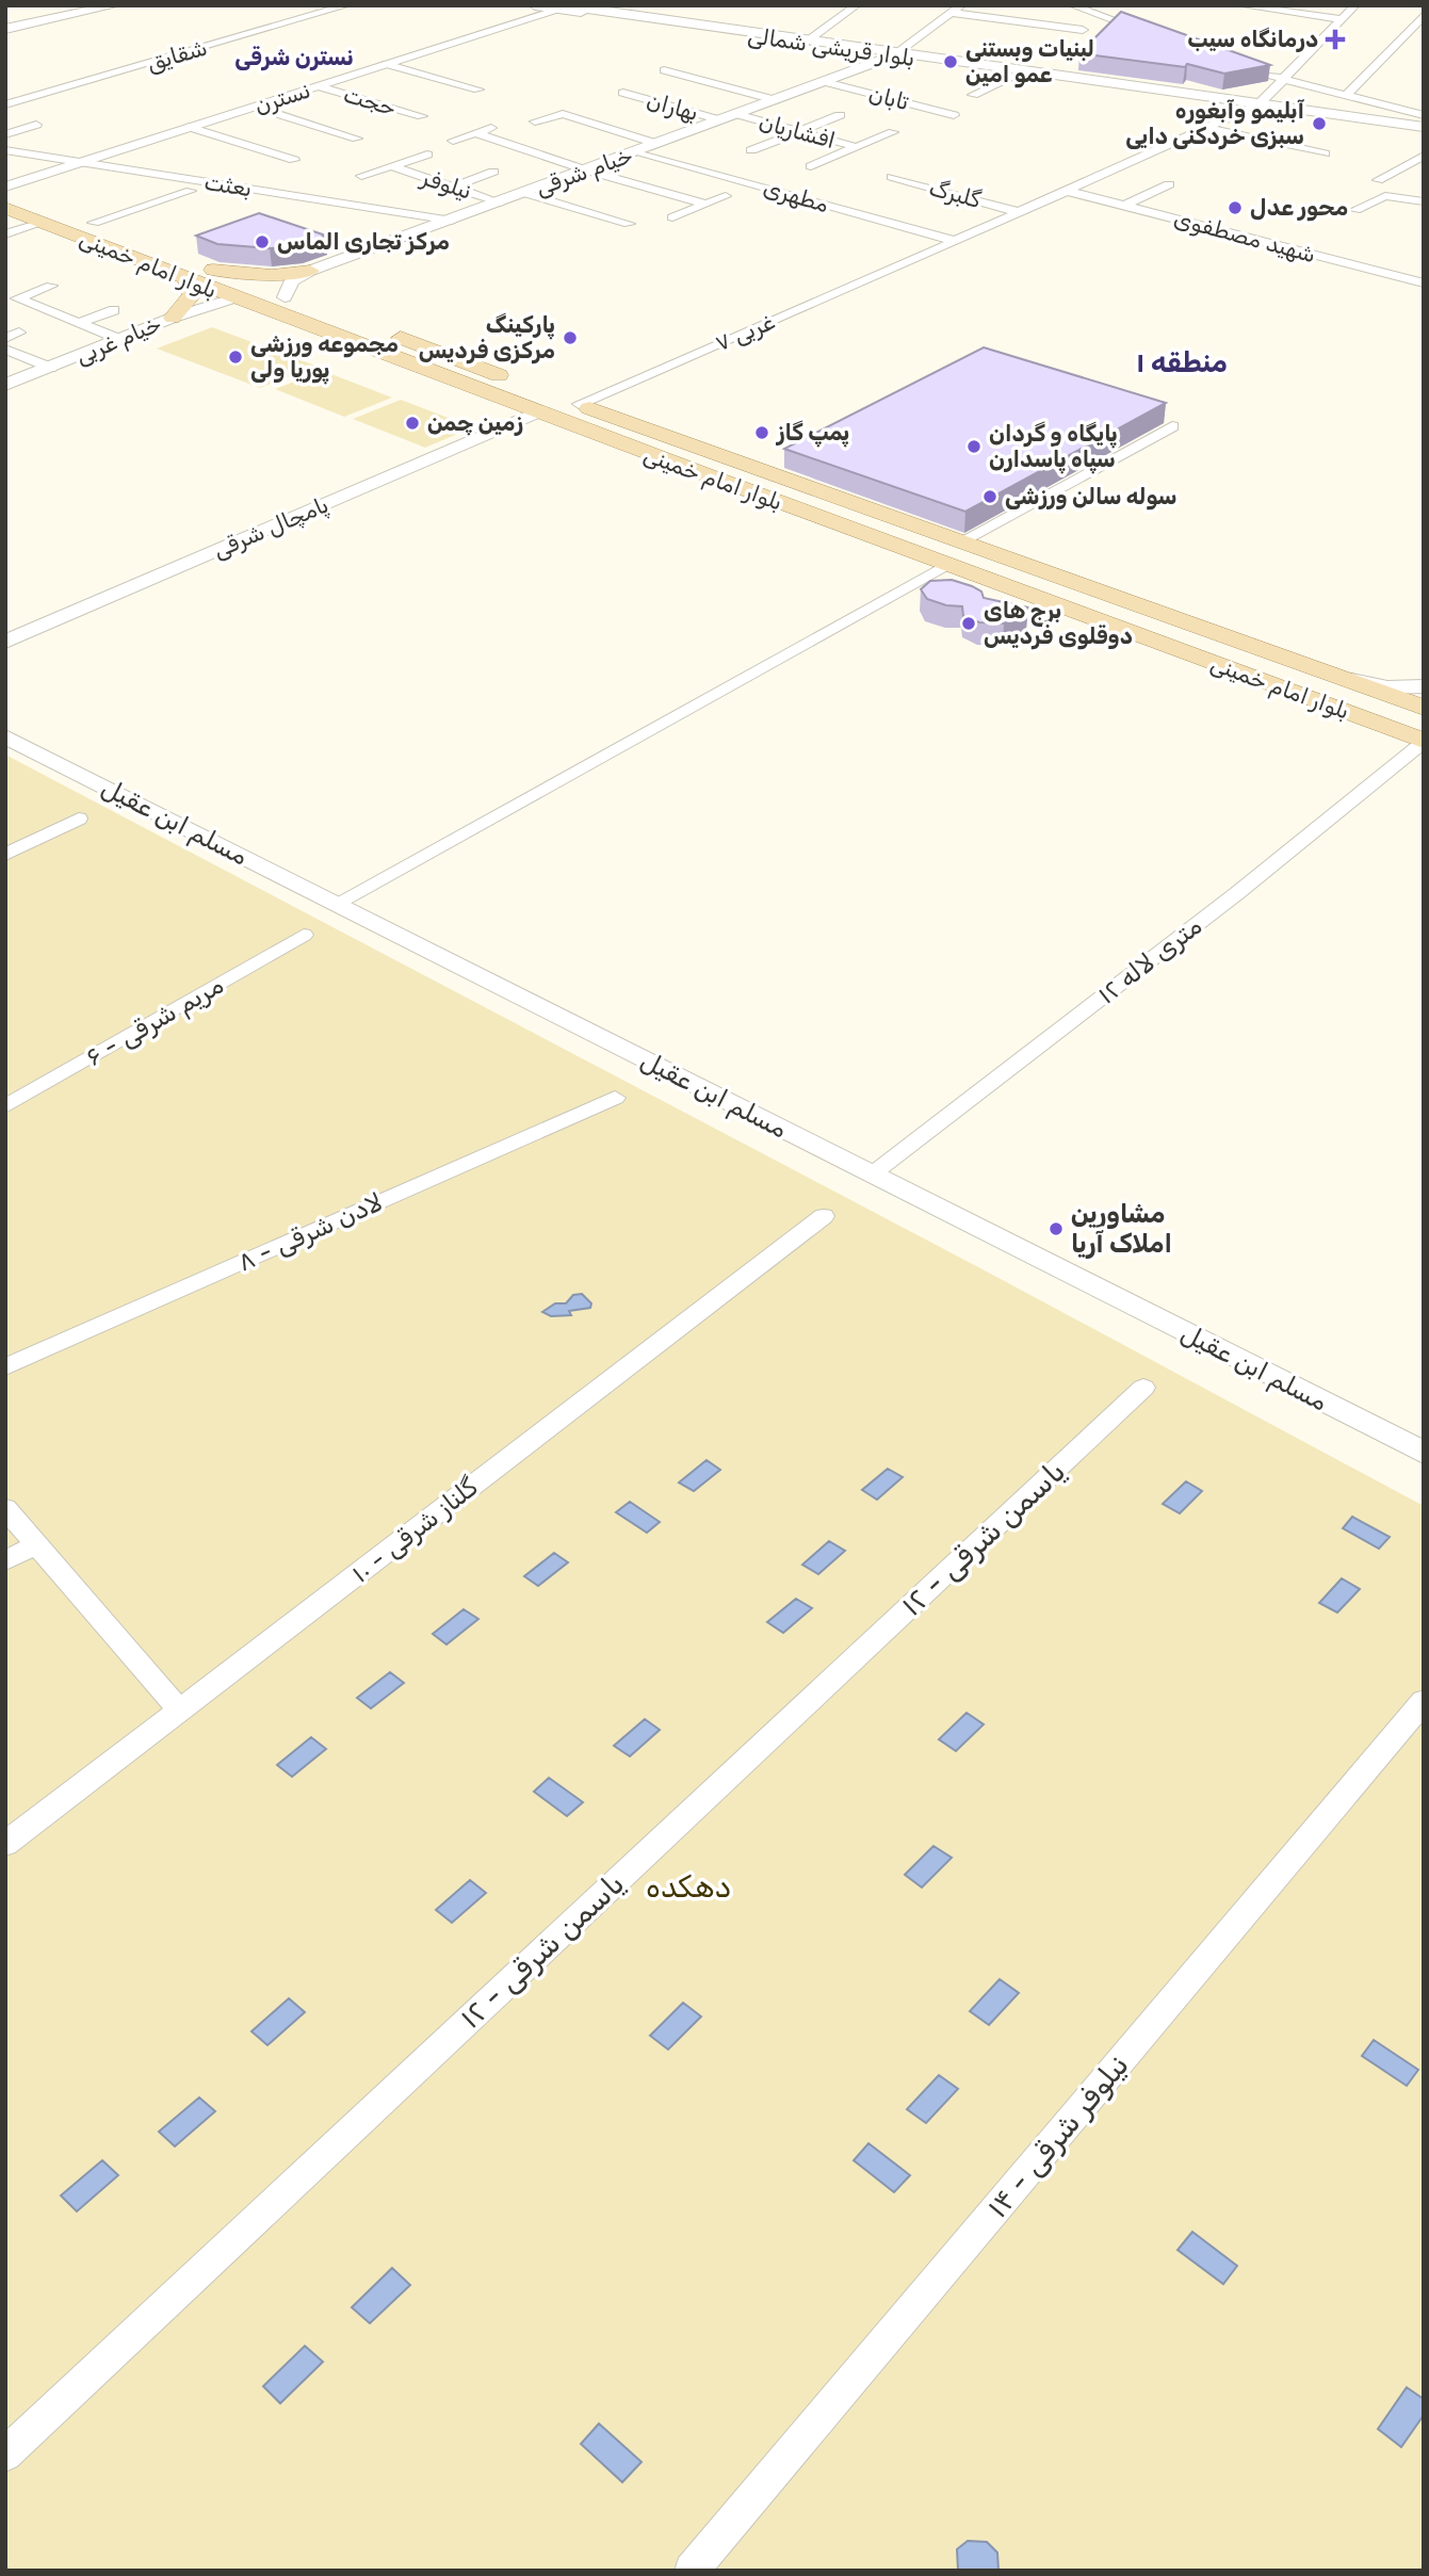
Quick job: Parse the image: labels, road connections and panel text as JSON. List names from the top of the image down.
{
  "streets": {
    "main road": ["بلوار قریشی شمالی", "بلوار امام خمینی"],
    "street": [
      "شقایق",
      "نسترن",
      "تابان",
      "حجت",
      "بهاران",
      "افشاریان",
      "خیام شرقی",
      "نیلوفر",
      "بعثت",
      "گلبرگ",
      "مطهری",
      "شهید مصطفوی",
      "۷ غربی",
      "خیام غربی",
      "پامچال شرقی",
      "مسلم ابن عقیل",
      "۱۲ متری لاله",
      "مریم شرقی - ۶",
      "لادن شرقی - ۸",
      "گلناز شرقی - ۱۰",
      "یاسمن شرقی - ۱۲",
      "نیلوفر شرقی - ۱۴"
    ]
  },
  "crossings": [
    ["بلوار قریشی شمالی", "نسترن"],
    ["بلوار قریشی شمالی", "خیام شرقی"],
    ["نسترن", "حجت"],
    ["نسترن", "بعثت"],
    ["نسترن", "بلوار امام خمینی"],
    ["تابان", "خیام شرقی"],
    ["بهاران", "خیام شرقی"],
    ["افشاریان", "خیام شرقی"],
    ["خیام شرقی", "نیلوفر"],
    ["خیام شرقی", "بعثت"],
    ["خیام شرقی", "مطهری"],
    ["خیام شرقی", "بلوار امام خمینی"],
    ["مطهری", "۷ غربی"],
    ["بلوار امام خمینی", "۷ غربی"],
    ["بلوار امام خمینی", "خیام غربی"],
    ["بلوار امام خمینی", "پامچال شرقی"],
    ["بلوار امام خمینی", "۱۲ متری لاله"],
    ["مسلم ابن عقیل", "۱۲ متری لاله"]
  ],
  "districts": ["نسترن شرقی", "منطقه ۱"],
  "parks": ["دهکده"],
  "places": {
    "health": ["درمانگاه سیب"],
    "other": [
      "لبنیات وبستنی عمو امین",
      "آبلیمو وآبغوره سبزی خردکنی دایی",
      "محور عدل",
      "مرکز تجاری الماس",
      "پارکینگ مرکزی فردیس",
      "مجموعه ورزشی پوریا ولی",
      "زمین چمن",
      "پمپ گاز",
      "پایگاه و گردان سپاه پاسدارن",
      "سوله سالن ورزشی",
      "برج های دوقلوی فردیس",
      "مشاورین املاک آریا"
    ]
  }
}
